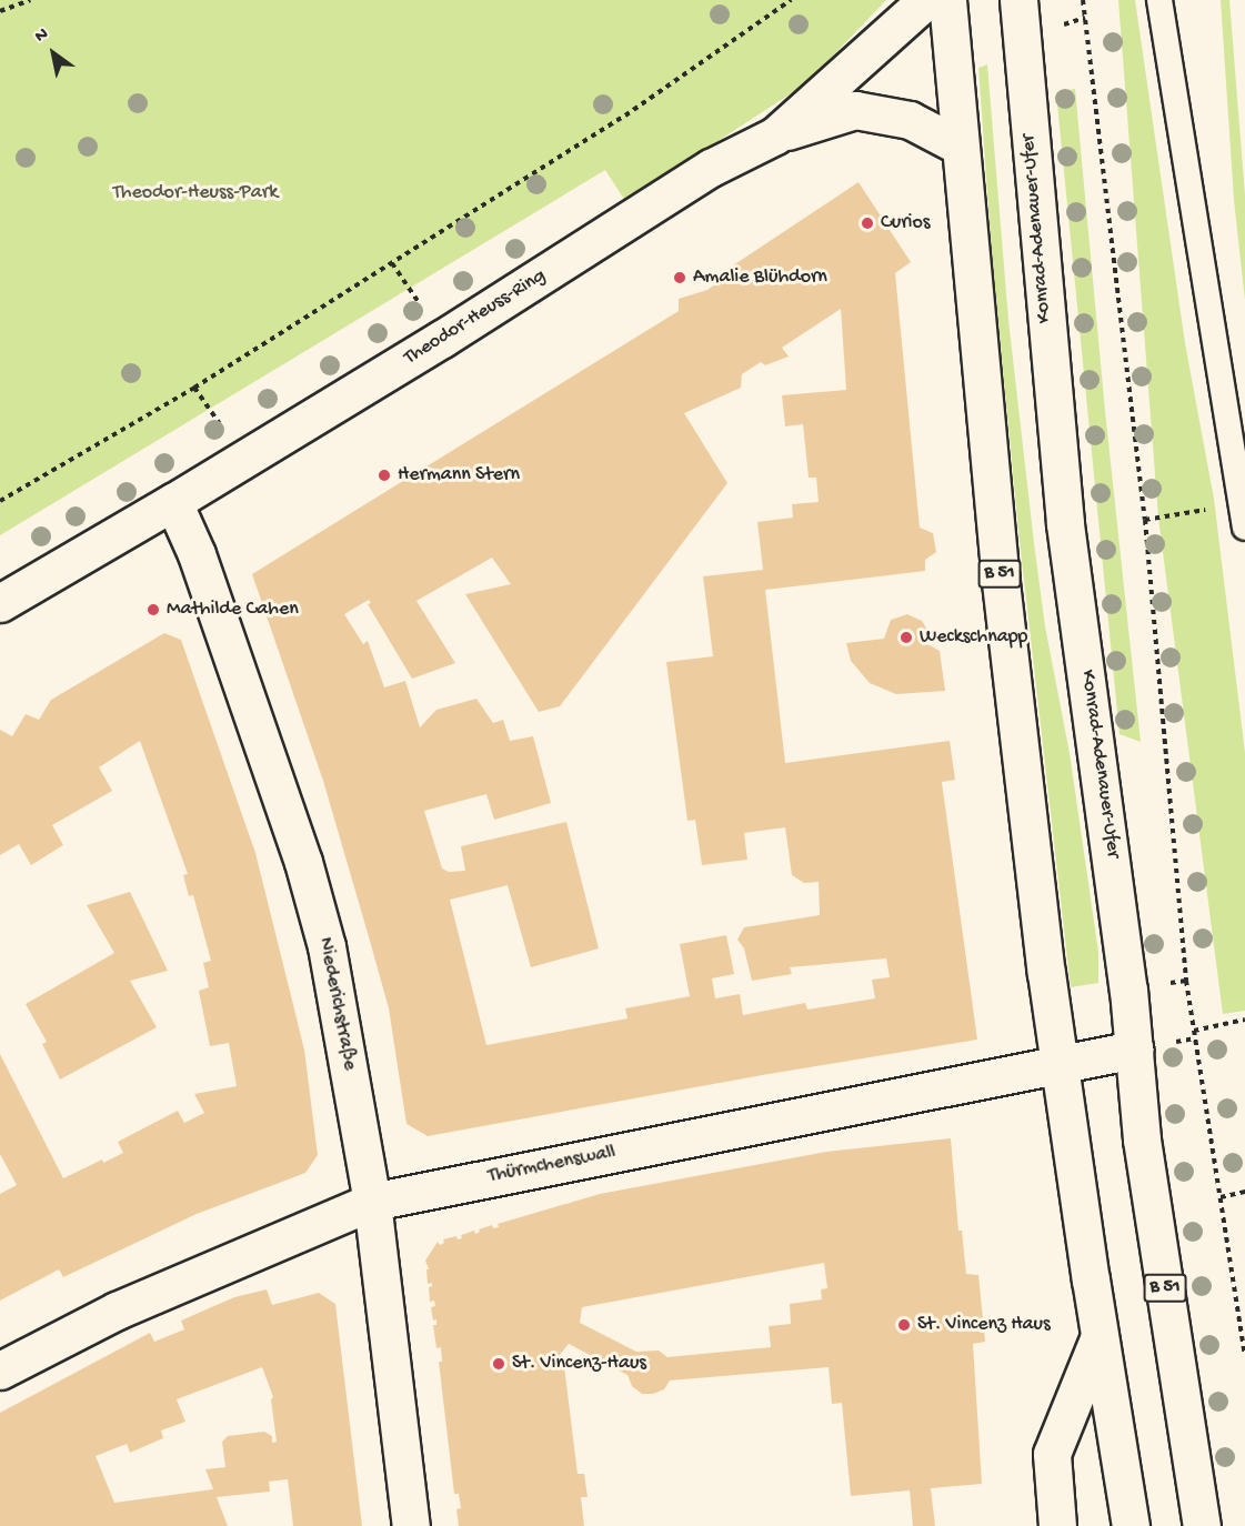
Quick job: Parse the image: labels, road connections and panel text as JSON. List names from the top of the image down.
{
  "streets": {
    "main road": [
      "Konrad-Adenauer-Ufer",
      "Theodor-Heuss-Ring",
      "B 51",
      "Niederichstraße",
      "Thürmchenswall"
    ]
  },
  "crossings": [
    ["Konrad-Adenauer-Ufer", "Thürmchenswall"],
    ["Theodor-Heuss-Ring", "Niederichstraße"],
    ["B 51", "Thürmchenswall"],
    ["Niederichstraße", "Thürmchenswall"]
  ],
  "parks": ["Theodor-Heuss-Park"],
  "places": [
    "Curios",
    "Amalie Blühdorn",
    "Hermann Stern",
    "Mathilde Cahen",
    "Weckschnapp",
    "St. Vincenz Haus",
    "St. Vincenz-Haus"
  ],
  "north": "top left"
}
